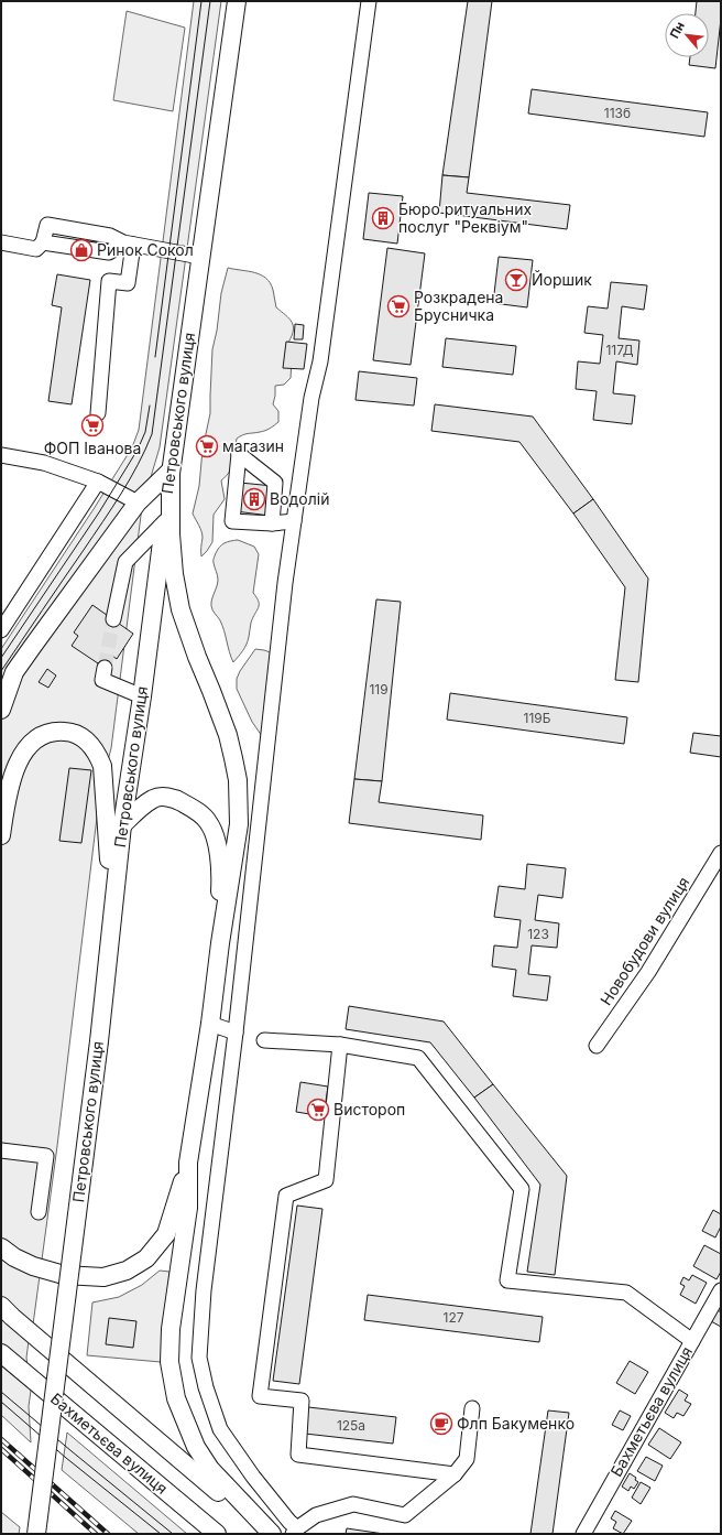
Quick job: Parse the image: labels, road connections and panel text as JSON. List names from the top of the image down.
{
  "streets": {
    "main road": ["Петровського вулиця", "Бахметьєва вулиця"],
    "street": ["Новобудови вулиця"]
  },
  "places": {
    "building": ["Бюро ритуальних послуг \"Реквіум\"", "Водолій"],
    "shop": ["Ринок Сокол"],
    "bar": ["Йоршик"],
    "supermarket": [
      "Розкрадена Брусничка",
      "ФОП Іванова",
      "магазин",
      "Вистороп"
    ],
    "cafe": ["Флп Бакуменко"]
  },
  "house_numbers": [
    "113б",
    "117Д",
    "119",
    "119Б",
    "123",
    "127",
    "125а"
  ],
  "north": "top left"
}
